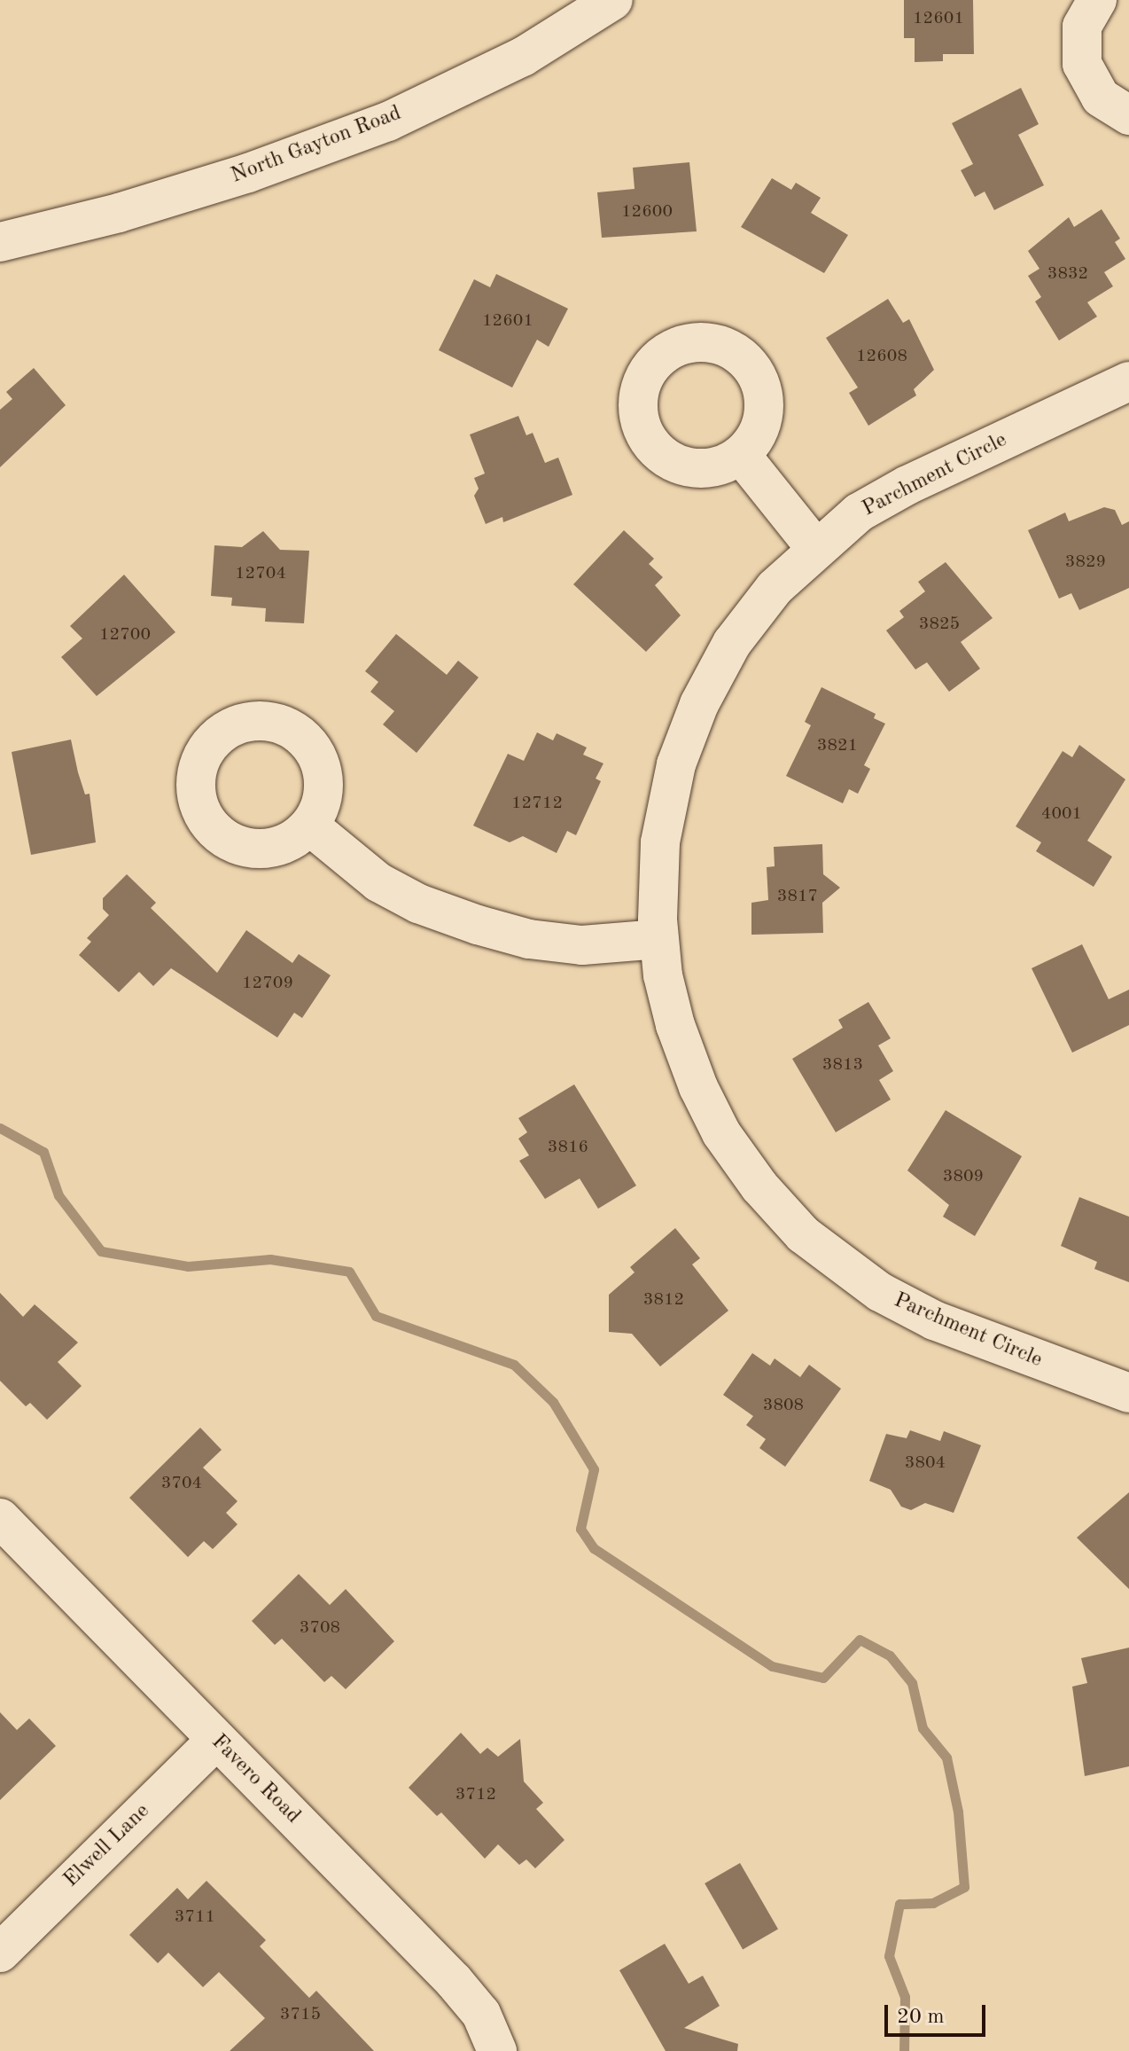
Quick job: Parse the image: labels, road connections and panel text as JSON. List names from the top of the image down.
{
  "streets": {
    "street": [
      "North Gayton Road",
      "Parchment Circle",
      "Favero Road",
      "Elwell Lane"
    ]
  },
  "crossings": [
    ["Favero Road", "Elwell Lane"]
  ],
  "house_numbers": [
    "12601",
    "12600",
    "3832",
    "12601",
    "12608",
    "3829",
    "12704",
    "3825",
    "12700",
    "3821",
    "12712",
    "4001",
    "3817",
    "12709",
    "3813",
    "3816",
    "3809",
    "3812",
    "3808",
    "3804",
    "3704",
    "3708",
    "3712",
    "3711",
    "3715"
  ],
  "scale_bar": "20 m"
}
